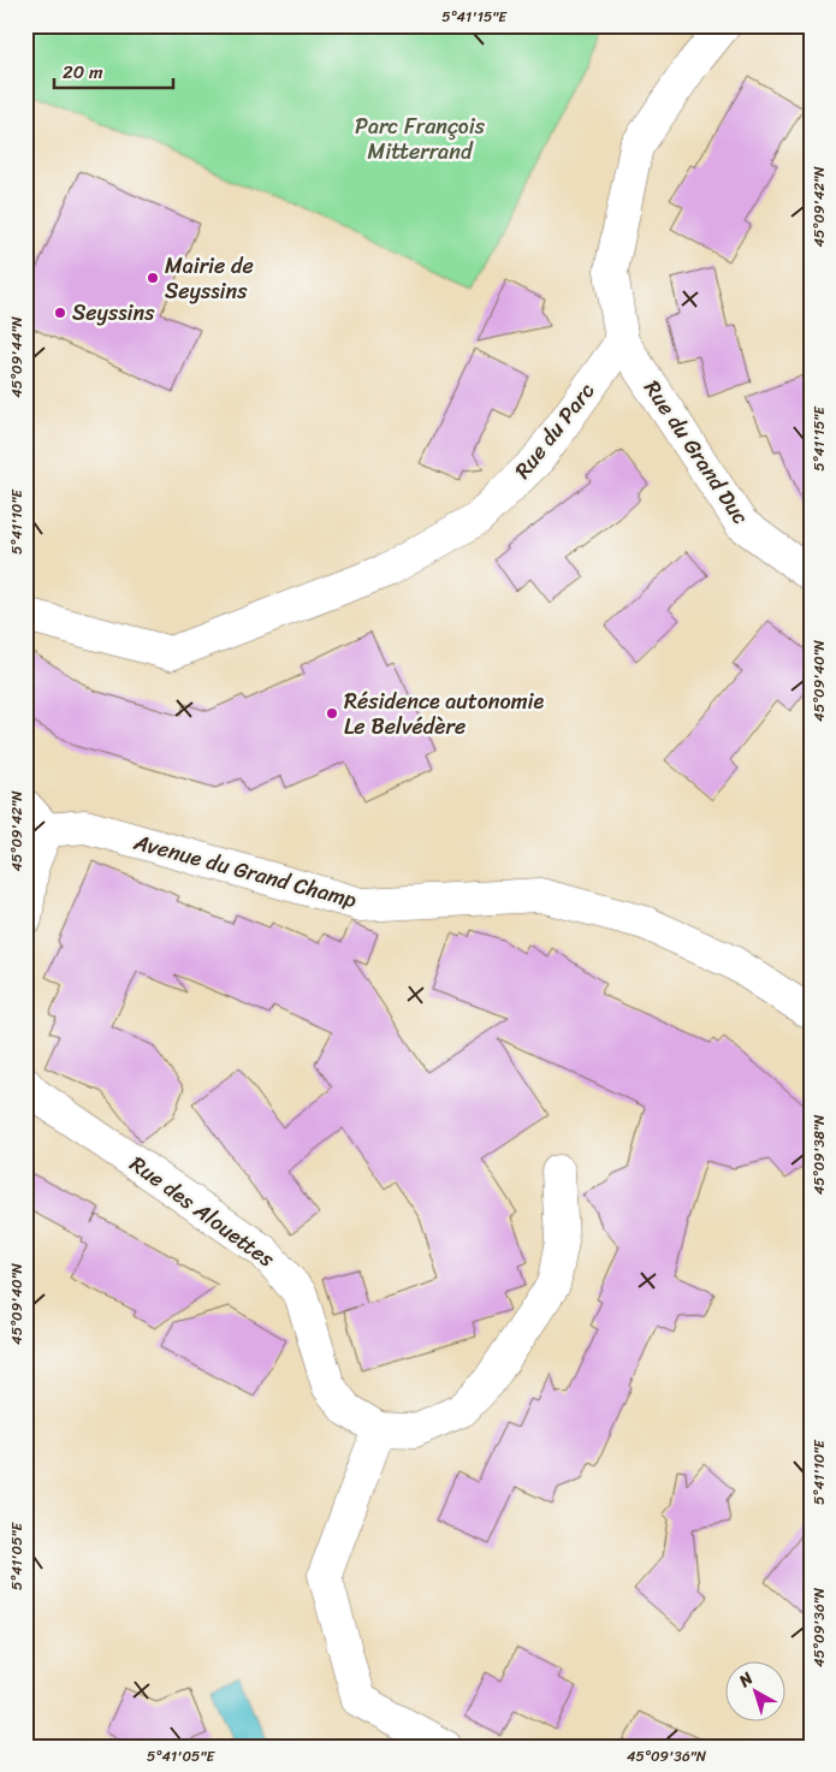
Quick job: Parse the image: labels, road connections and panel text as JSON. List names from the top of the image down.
{
  "streets": {
    "street": [
      "Rue du Parc",
      "Rue du Grand Duc",
      "Avenue du Grand Champ",
      "Rue des Alouettes"
    ]
  },
  "crossings": [
    ["Rue du Parc", "Rue du Grand Duc"]
  ],
  "parks": ["Parc François Mitterrand"],
  "places": ["Mairie de Seyssins", "Seyssins", "Résidence autonomie Le Belvédère"],
  "scale_bar": "20 m",
  "north": "top left",
  "coordinates": [
    "5°41'15\"E",
    "45°09'42\"N",
    "45°09'44\"N",
    "5°41'10\"E",
    "45°09'40\"N",
    "45°09'38\"N",
    "5°41'05\"E",
    "45°09'36\"N"
  ]
}
